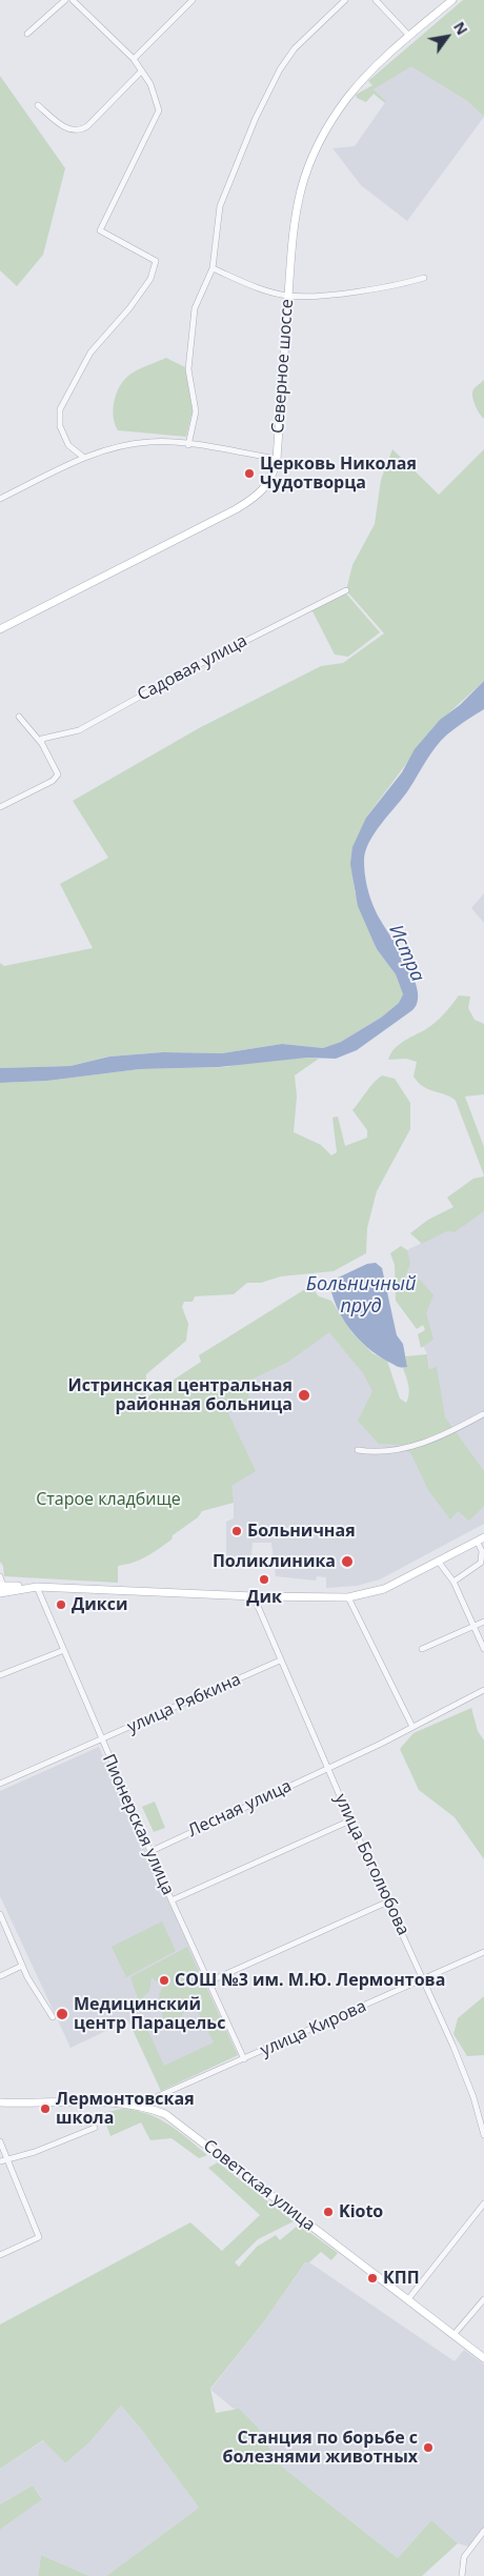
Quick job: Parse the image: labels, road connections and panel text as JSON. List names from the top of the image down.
{
  "streets": {
    "main road": ["Северное шоссе", "Советская улица"],
    "street": [
      "Садовая улица",
      "улица Рябкина",
      "Лесная улица",
      "Пионерская улица",
      "улица Боголюбова",
      "улица Кирова"
    ]
  },
  "crossings": [
    ["улица Рябкина", "Пионерская улица"],
    ["улица Рябкина", "улица Боголюбова"],
    ["Лесная улица", "Пионерская улица"],
    ["Лесная улица", "улица Боголюбова"],
    ["Пионерская улица", "улица Кирова"],
    ["улица Боголюбова", "улица Кирова"],
    ["улица Кирова", "Советская улица"]
  ],
  "water": ["Истра", "Больничный пруд"],
  "parks": ["Старое кладбище"],
  "places": [
    "Церковь Николая Чудотворца",
    "Истринская центральная районная больница",
    "Больничная",
    "Поликлиника",
    "Дик",
    "Дикси",
    "СОШ №3 им. М.Ю. Лермонтова",
    "Медицинский центр Парацельс",
    "Лермонтовская школа",
    "Kioto",
    "КПП",
    "Станция по борьбе с болезнями животных"
  ],
  "north": "top right"
}
